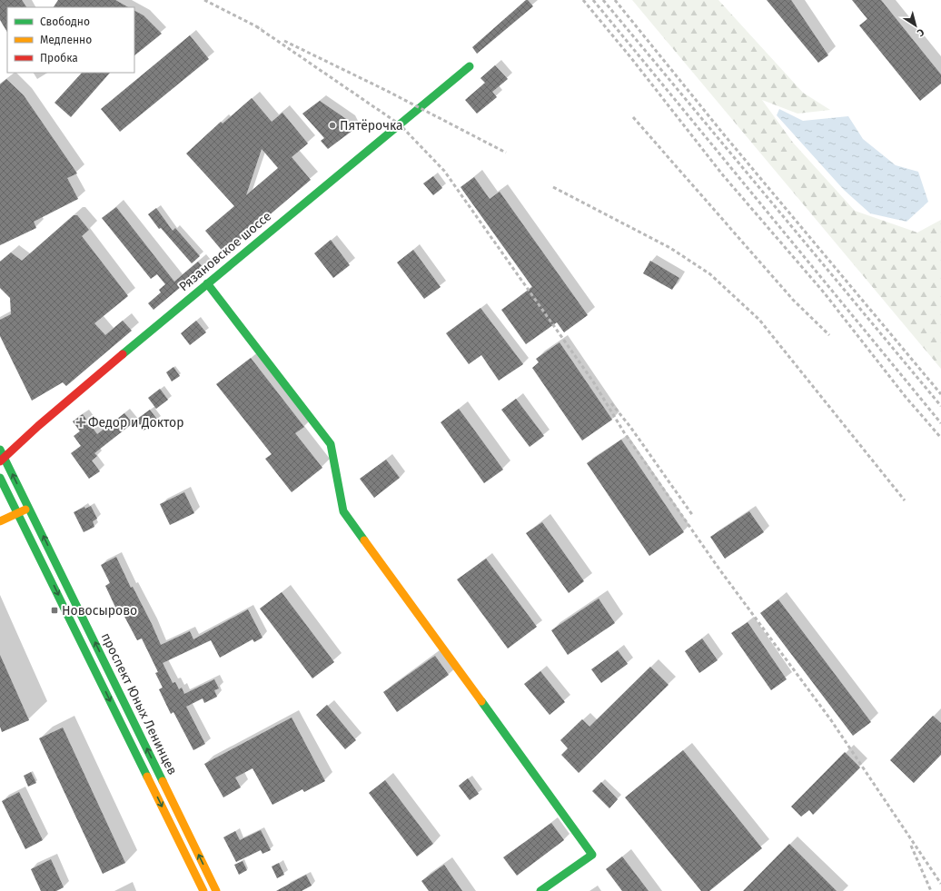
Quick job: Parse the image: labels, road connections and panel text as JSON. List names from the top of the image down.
{
  "streets": {
    "street": ["Рязановское шоссе", "проспект Юных Ленинцев"]
  },
  "crossings": [
    ["Рязановское шоссе", "проспект Юных Ленинцев"]
  ],
  "places": {
    "other": ["Пятёрочка"],
    "health": ["Федор и Доктор"],
    "transit": ["Новосырово"]
  },
  "legend": ["Свободно", "Медленно", "Пробка"],
  "north": "bottom right"
}
